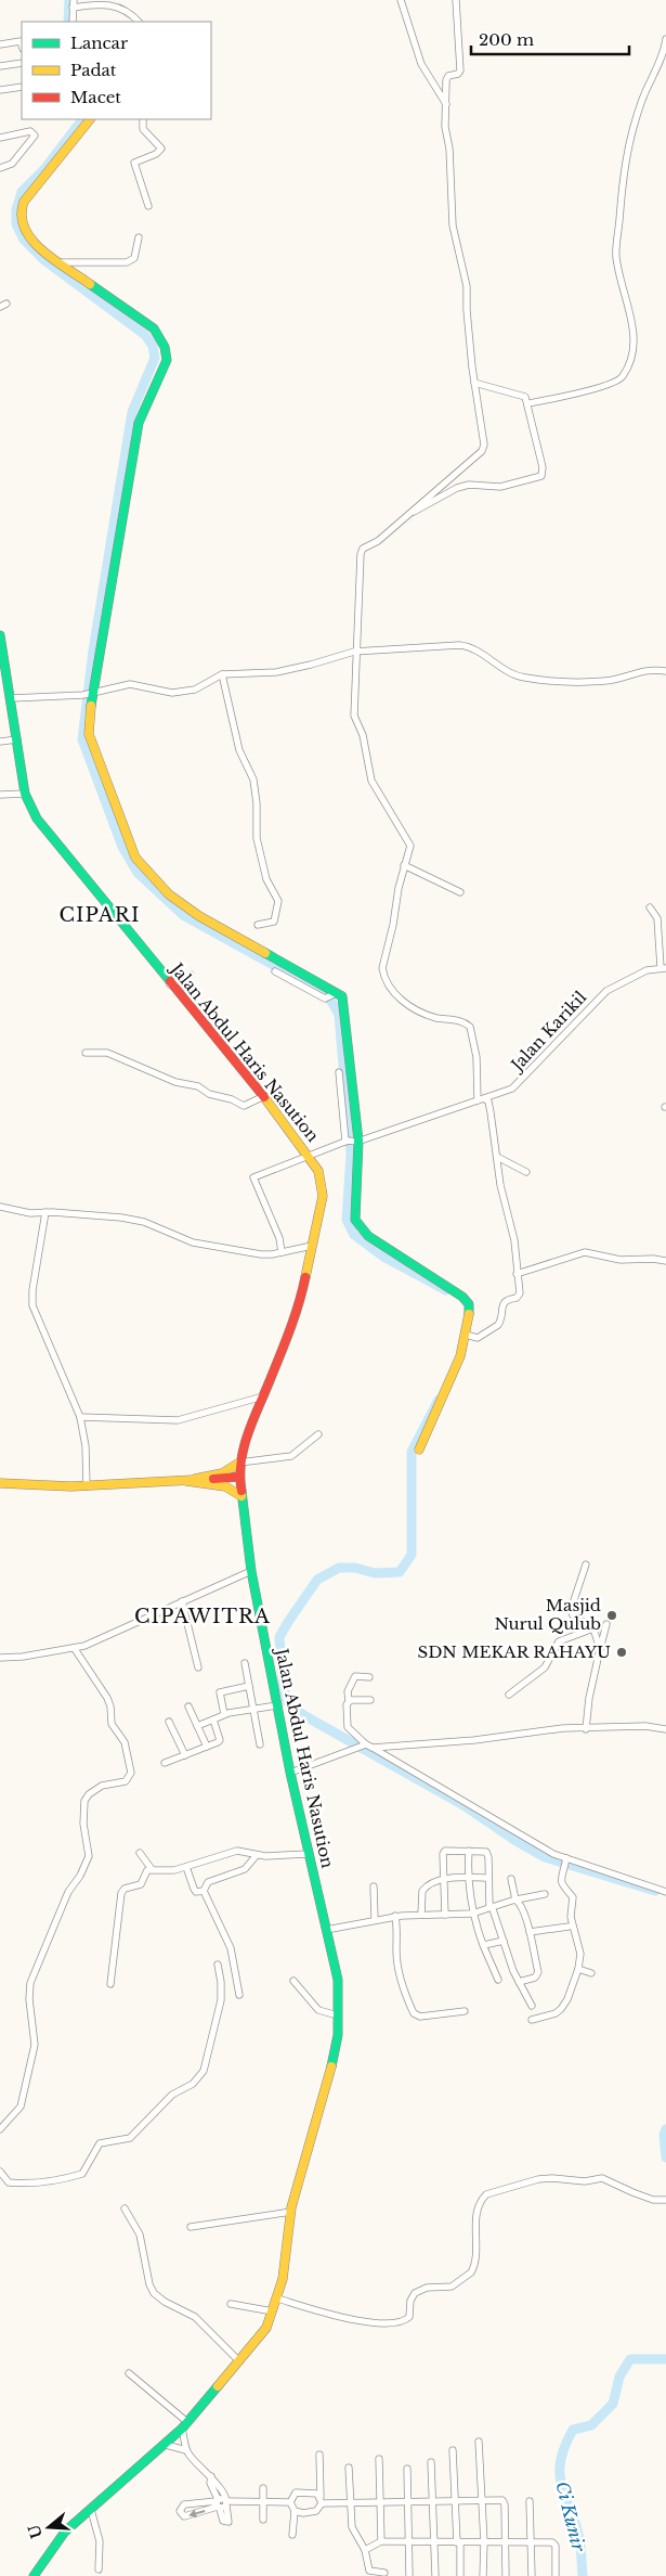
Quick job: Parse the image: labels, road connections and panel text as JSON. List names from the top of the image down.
{
  "streets": {
    "main road": ["Jalan Abdul Haris Nasution"],
    "street": ["Jalan Karikil"]
  },
  "districts": ["CIPARI", "CIPAWITRA"],
  "water": ["Ci Kunir"],
  "places": ["Masjid Nurul Qulub", "SDN MEKAR RAHAYU"],
  "legend": ["Lancar", "Padat", "Macet"],
  "scale_bar": "200 m",
  "north": "left"
}
